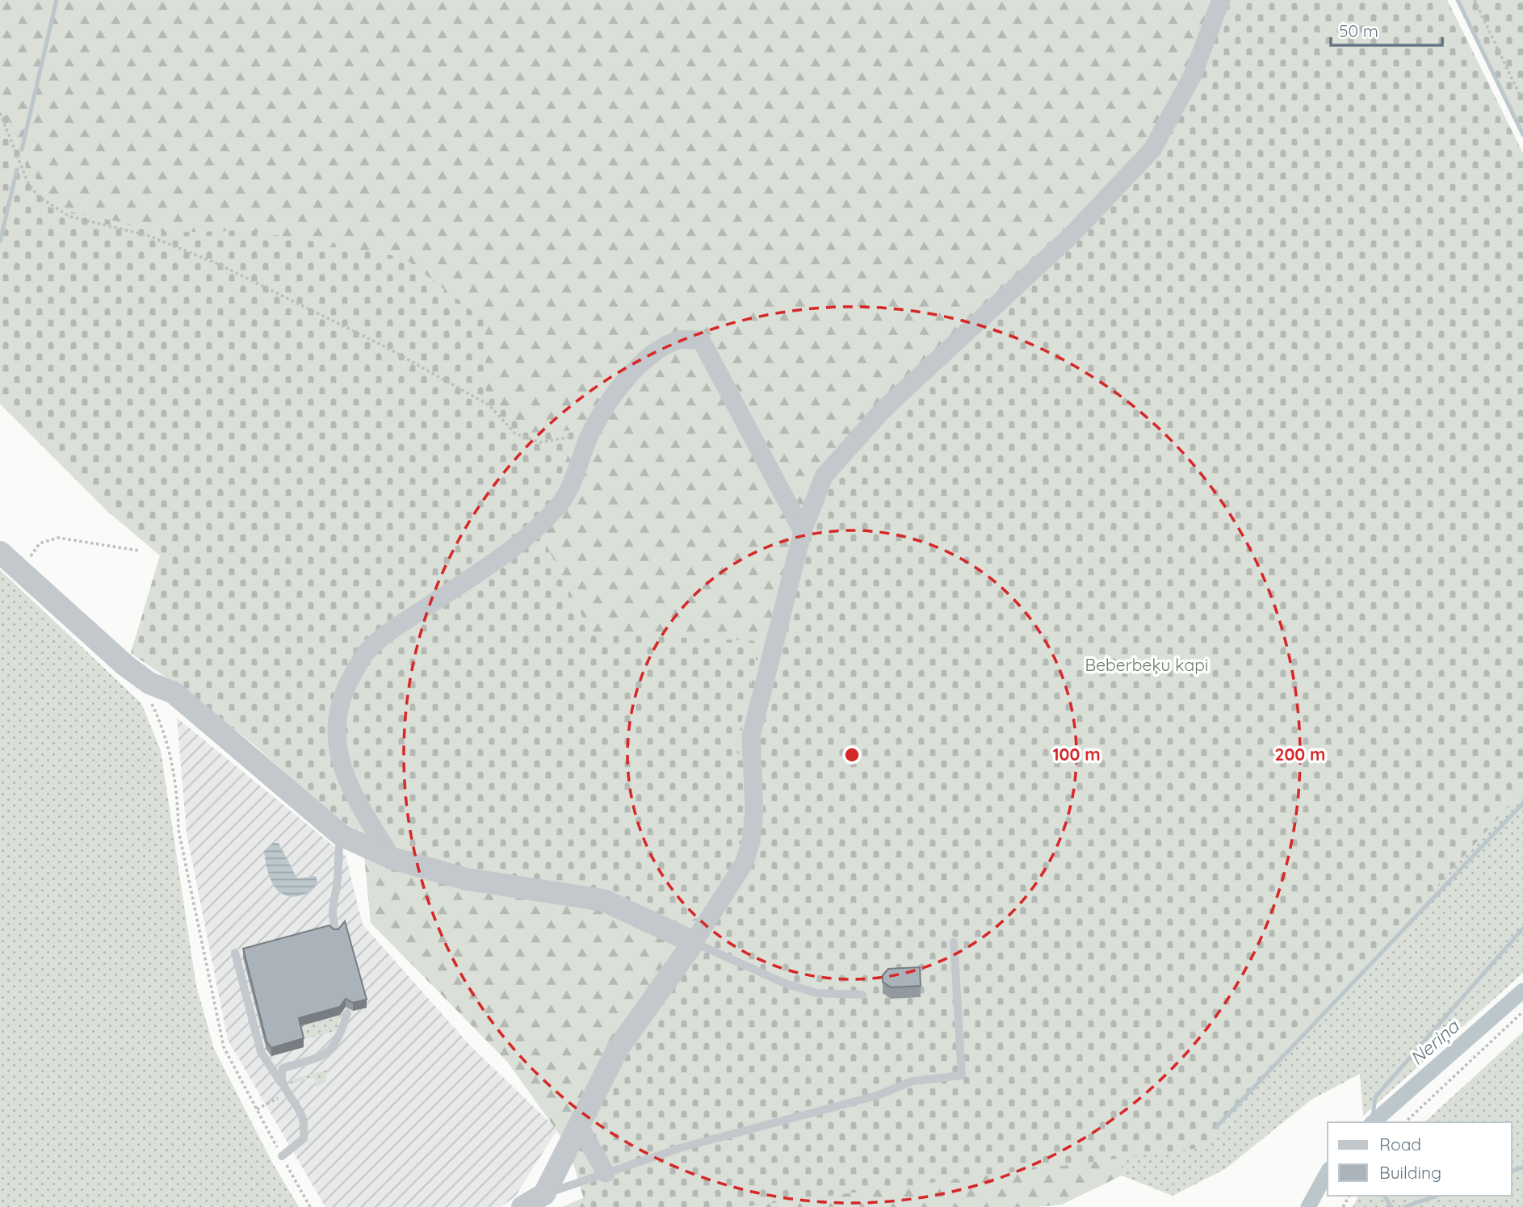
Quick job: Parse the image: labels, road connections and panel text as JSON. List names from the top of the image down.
{
  "water": ["Neriņa"],
  "parks": ["Beberbeķu kapi"],
  "legend": ["Road", "Building"],
  "scale_bar": "50 m",
  "rings": ["100 m", "200 m"]
}
